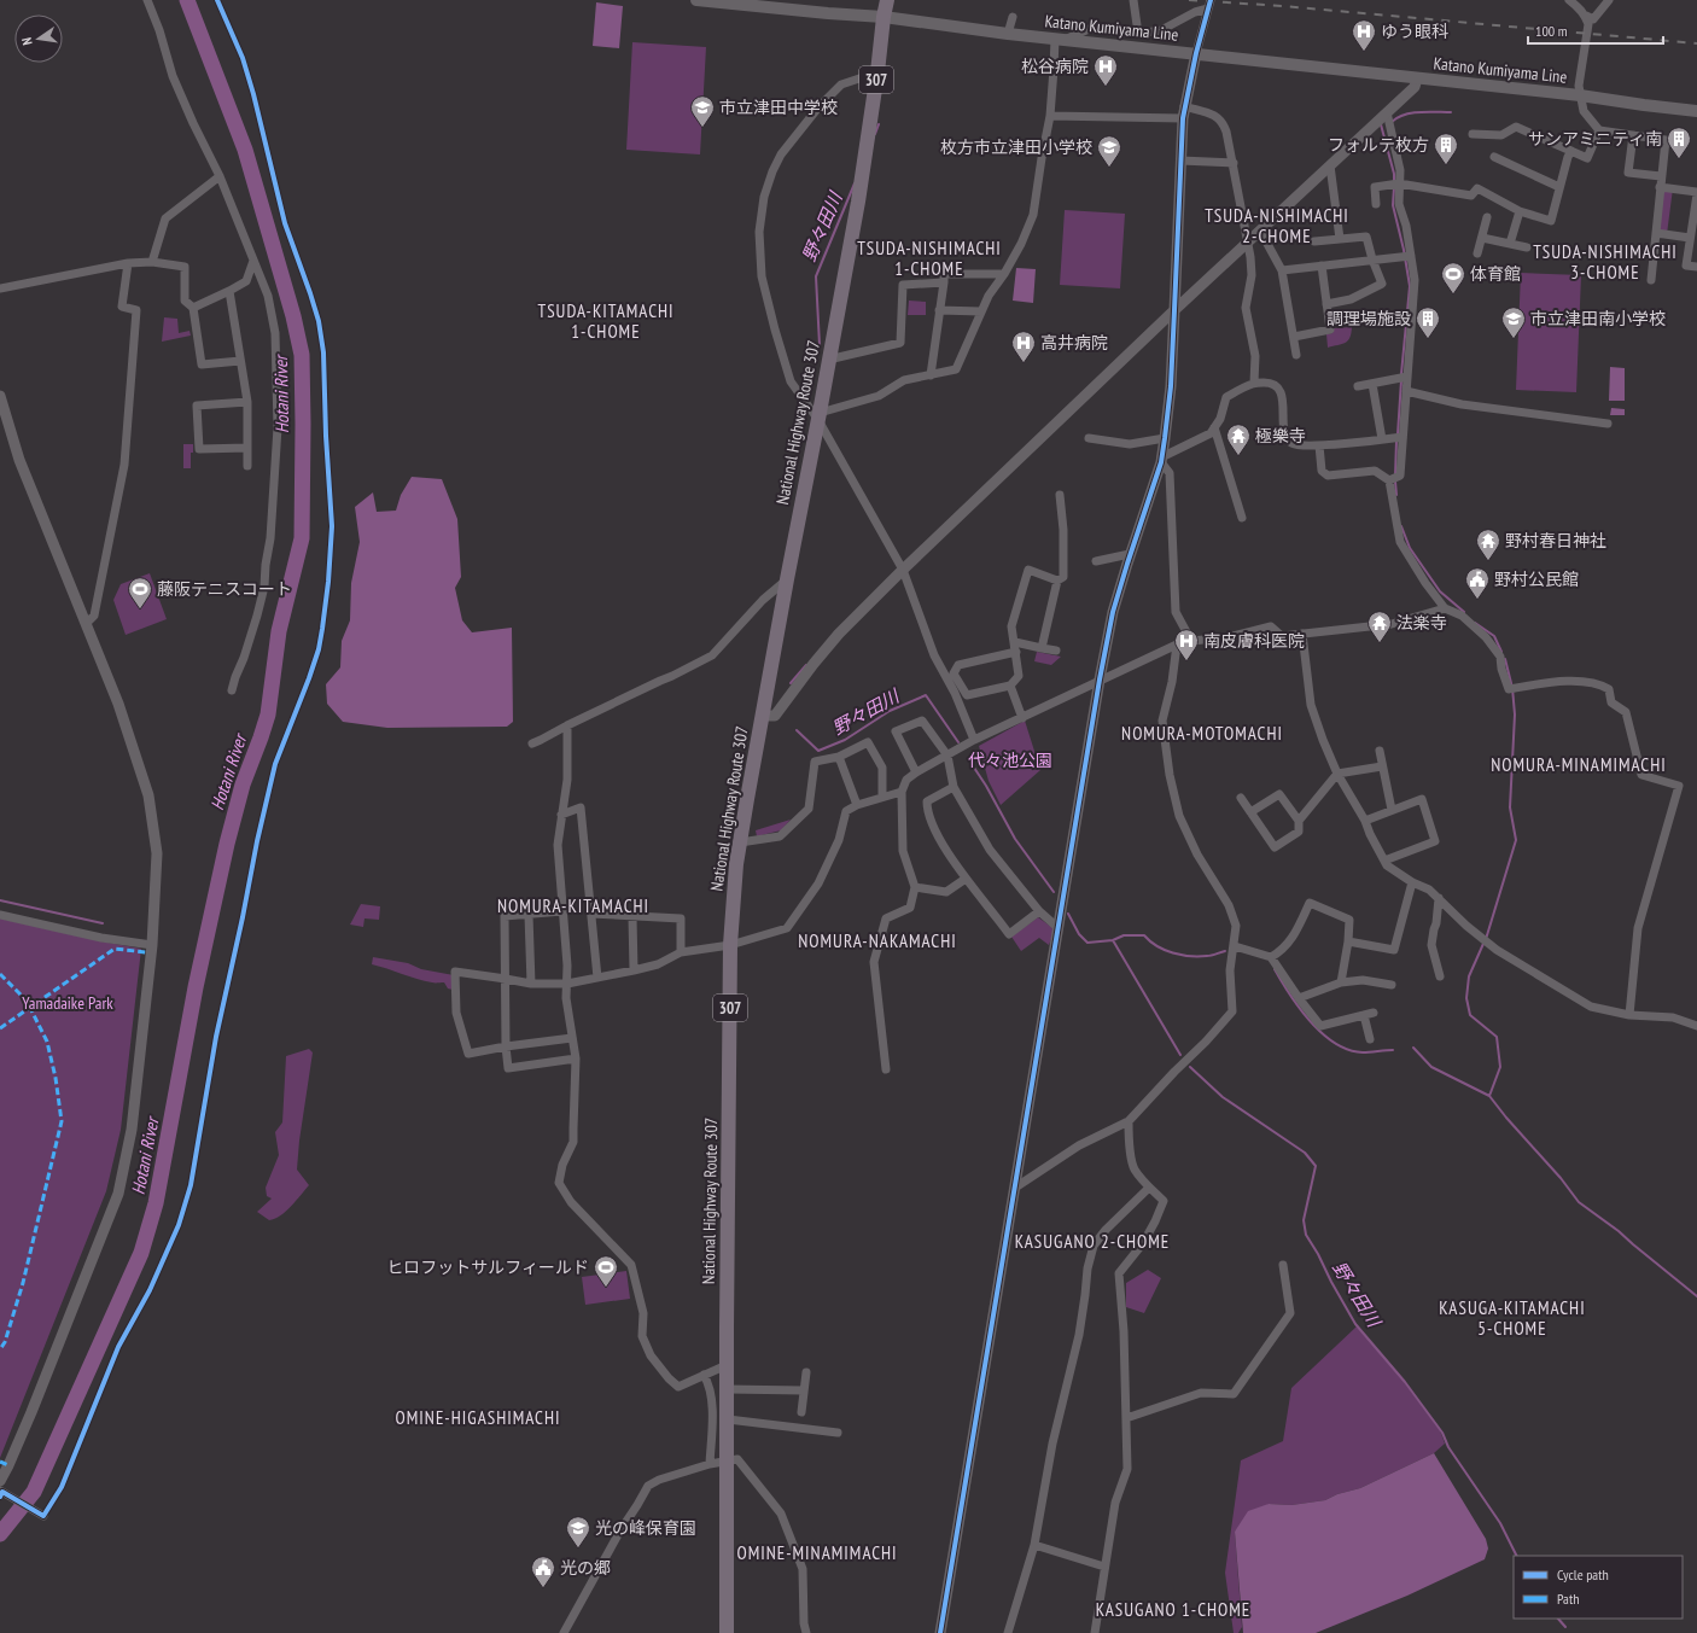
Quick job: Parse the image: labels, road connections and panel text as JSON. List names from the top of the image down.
{
  "streets": {
    "highway": ["307", "National Highway Route 307"],
    "main road": ["Katano Kumiyama Line"]
  },
  "crossings": [
    ["Katano Kumiyama Line", "National Highway Route 307"]
  ],
  "districts": [
    "TSUDA-NISHIMACHI 2-CHOME",
    "TSUDA-NISHIMACHI 1-CHOME",
    "TSUDA-NISHIMACHI 3-CHOME",
    "TSUDA-KITAMACHI 1-CHOME",
    "NOMURA-MOTOMACHI",
    "NOMURA-MINAMIMACHI",
    "NOMURA-KITAMACHI",
    "NOMURA-NAKAMACHI",
    "KASUGANO 2-CHOME",
    "KASUGA-KITAMACHI 5-CHOME",
    "OMINE-HIGASHIMACHI",
    "OMINE-MINAMIMACHI",
    "KASUGANO 1-CHOME"
  ],
  "water": ["野々田川", "Hotani River"],
  "parks": ["代々池公園", "Yamadaike Park"],
  "places": {
    "hospital": [
      "ゆう眼科",
      "松谷病院",
      "高井病院",
      "南皮膚科医院"
    ],
    "school or university": [
      "市立津田中学校",
      "枚方市立津田小学校",
      "市立津田南小学校",
      "光の峰保育園"
    ],
    "building": ["サンアミニティ南", "フォルテ枚方", "調理場施設"],
    "sports": ["体育館", "藤阪テニスコート", "ヒロフットサルフィールド"],
    "temple": ["極樂寺", "野村春日神社", "法楽寺"],
    "public building": ["野村公民館", "光の郷"]
  },
  "legend": ["Cycle path", "Path"],
  "scale_bar": "100 m",
  "north": "left"
}
